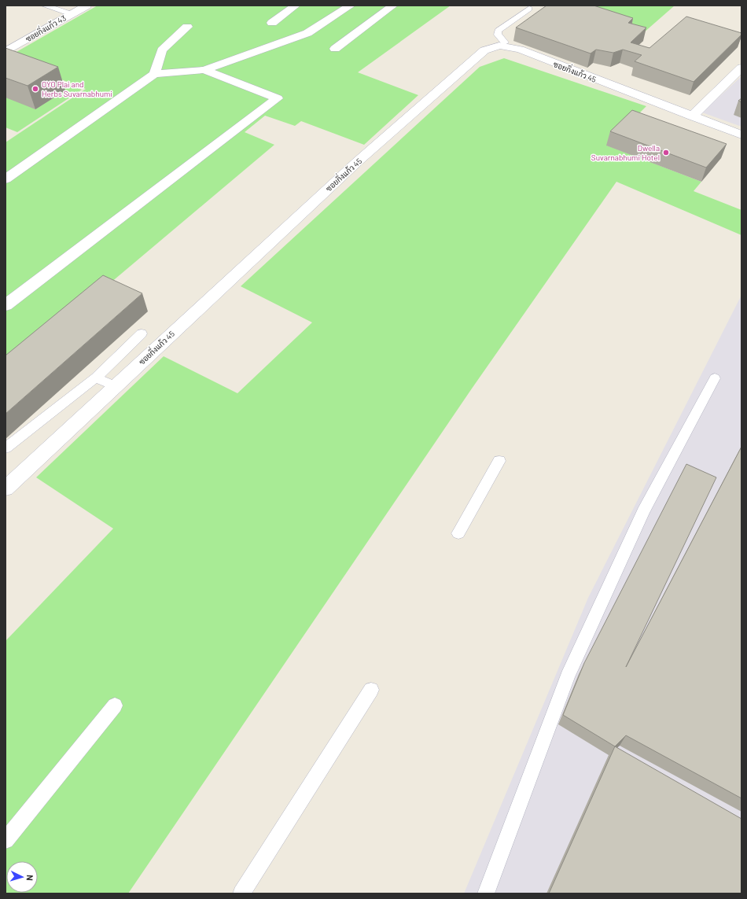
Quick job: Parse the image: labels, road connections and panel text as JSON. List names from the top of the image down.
{
  "streets": {
    "street": ["ซอยกิ่งแก้ว 43", "ซอยกิ่งแก้ว 45"]
  },
  "places": ["OYO Plai and Herbs Suvarnabhumi", "Dwella Suvarnabhumi Hotel"],
  "north": "right"
}
